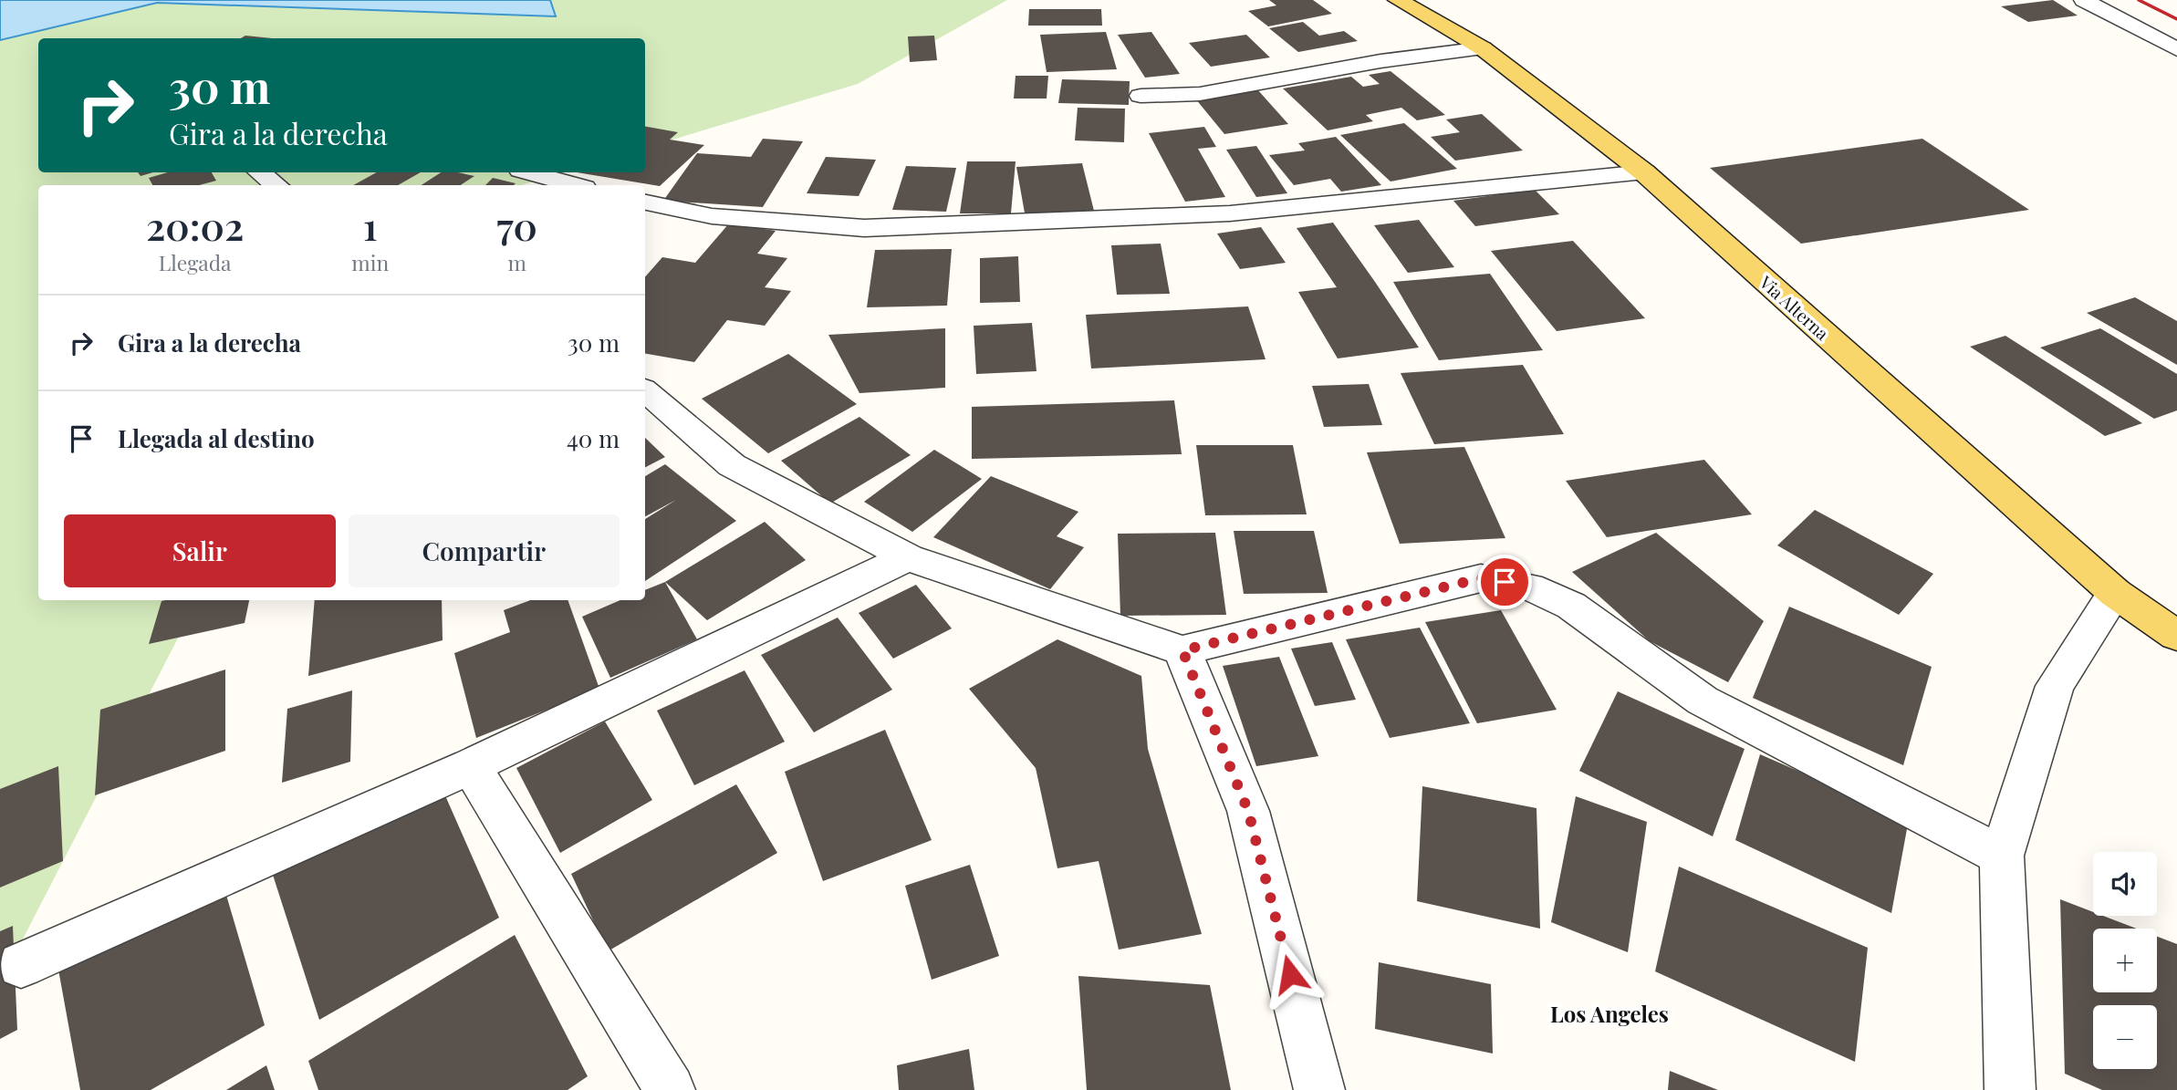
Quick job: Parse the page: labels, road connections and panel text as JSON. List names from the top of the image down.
{
  "streets": {
    "main road": ["Via Alterna"]
  },
  "districts": ["Los Angeles"],
  "page": {
    "turn": ["30 m", "Gira a la derecha"],
    "eta": [
      "20:02",
      "Llegada",
      "1",
      "min",
      "70",
      "m"
    ],
    "list": [
      {
        "name": "Gira a la derecha",
        "value": "30 m"
      },
      {
        "name": "Llegada al destino",
        "value": "40 m"
      }
    ],
    "buttons": ["Salir", "Compartir"],
    "map_buttons": ["+", "−"]
  }
}
